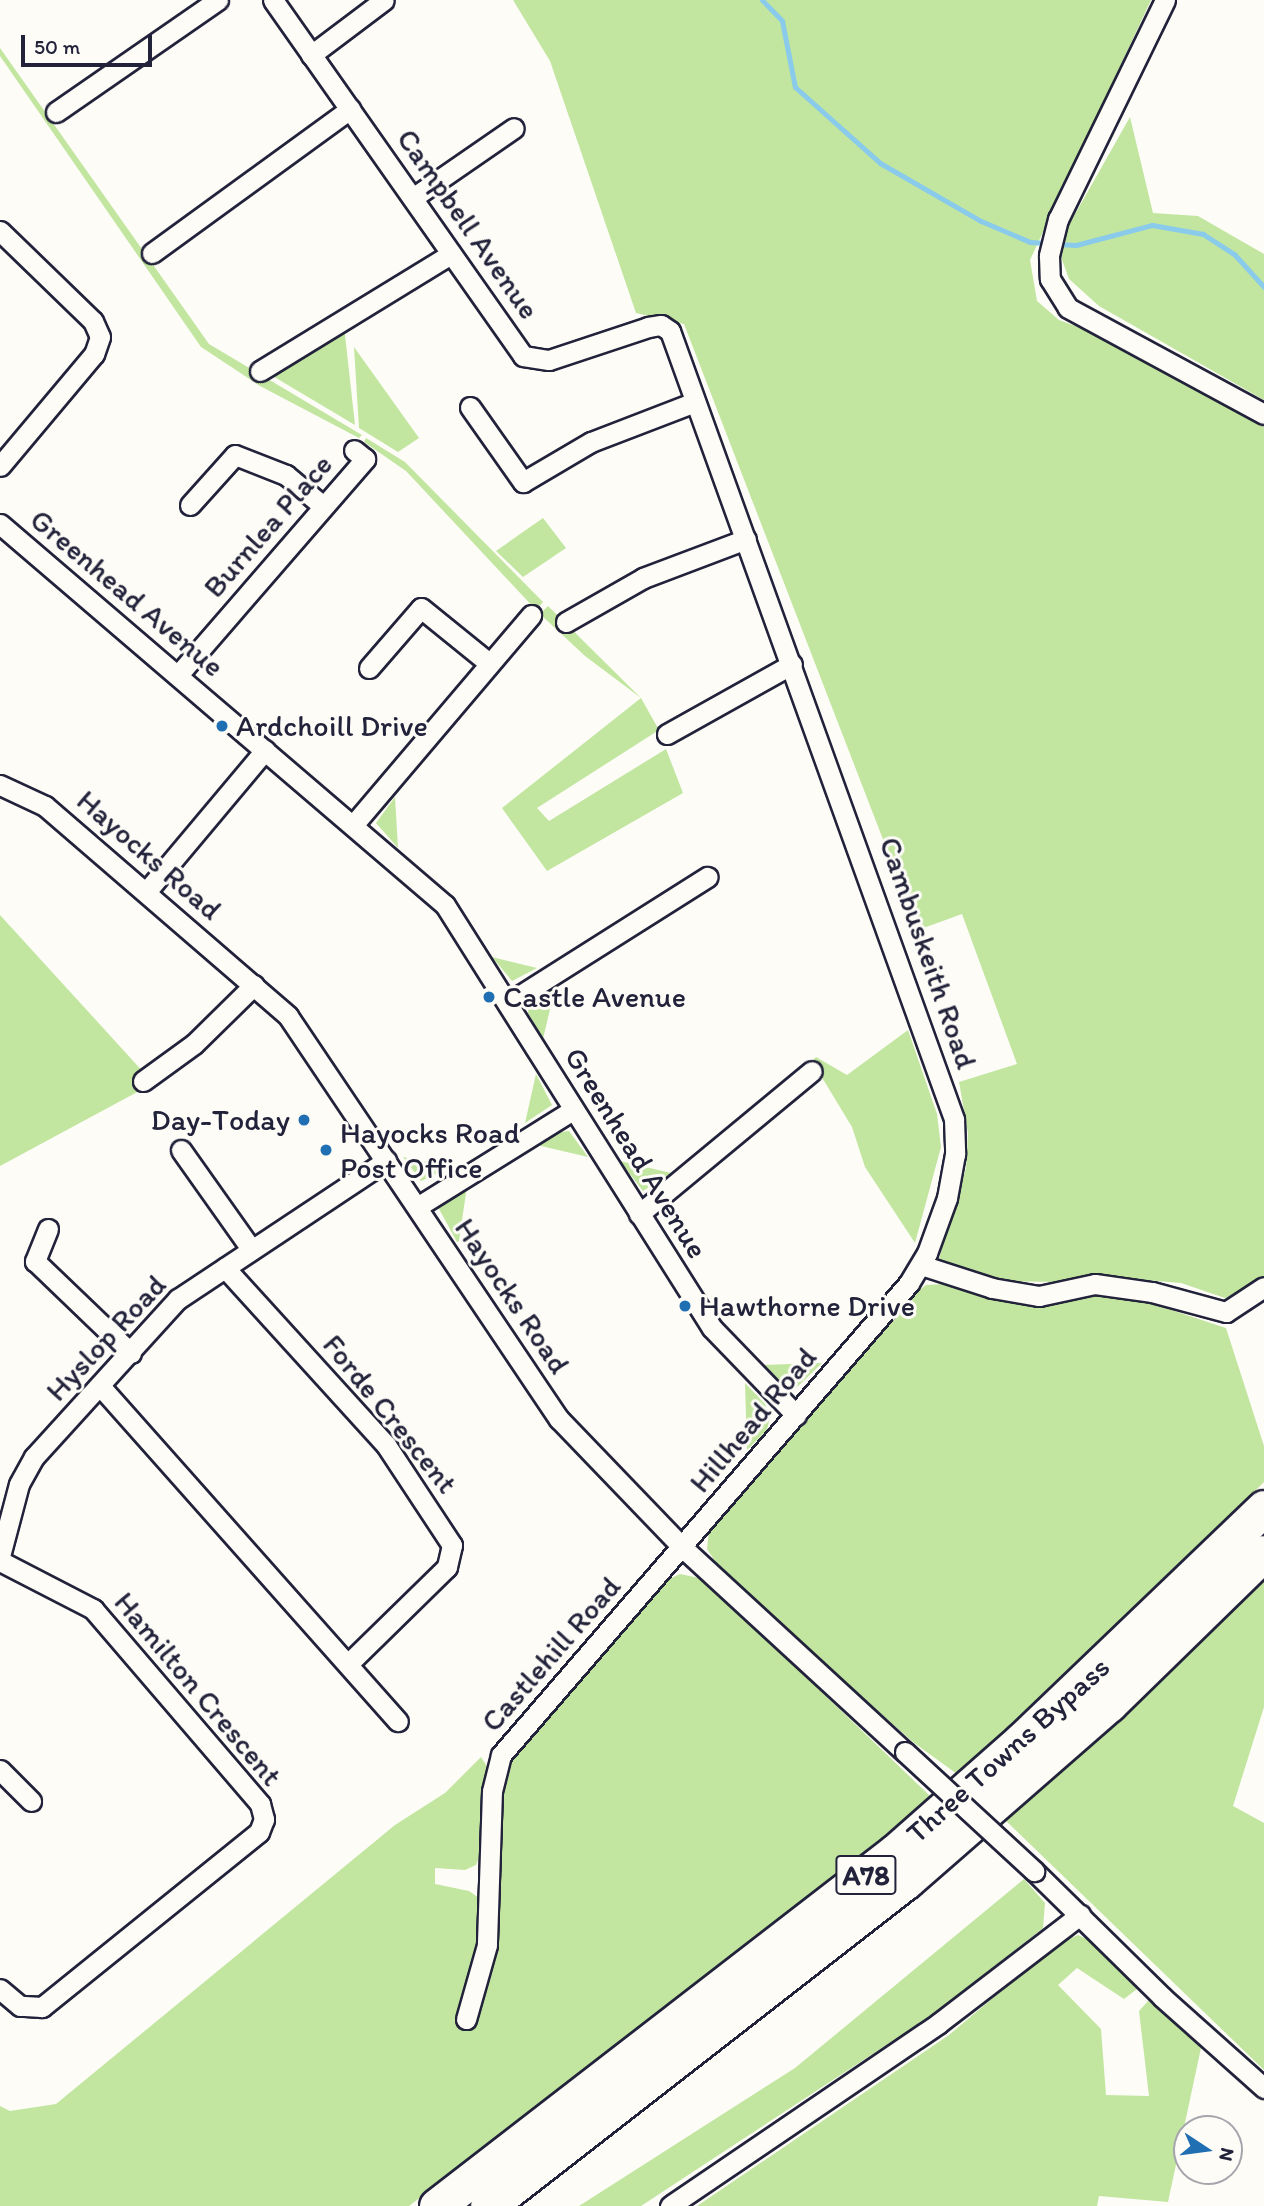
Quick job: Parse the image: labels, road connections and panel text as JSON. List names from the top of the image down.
{
  "streets": {
    "highway": ["Three Towns Bypass", "A78"],
    "street": [
      "Campbell Avenue",
      "Burnlea Place",
      "Greenhead Avenue",
      "Hayocks Road",
      "Cambuskeith Road",
      "Hyslop Road",
      "Forde Crescent",
      "Hillhead Road",
      "Castlehill Road",
      "Hamilton Crescent"
    ]
  },
  "crossings": [
    ["Campbell Avenue", "Cambuskeith Road"],
    ["Burnlea Place", "Greenhead Avenue"],
    ["Greenhead Avenue", "Hillhead Road"],
    ["Hayocks Road", "Hyslop Road"],
    ["Hayocks Road", "Hillhead Road"],
    ["Hayocks Road", "Castlehill Road"],
    ["Cambuskeith Road", "Hillhead Road"],
    ["Hyslop Road", "Forde Crescent"],
    ["Hyslop Road", "Hamilton Crescent"],
    ["Hillhead Road", "Castlehill Road"]
  ],
  "places": [
    "Ardchoill Drive",
    "Castle Avenue",
    "Day-Today",
    "Hayocks Road Post Office",
    "Hawthorne Drive"
  ],
  "scale_bar": "50 m",
  "north": "right"
}
